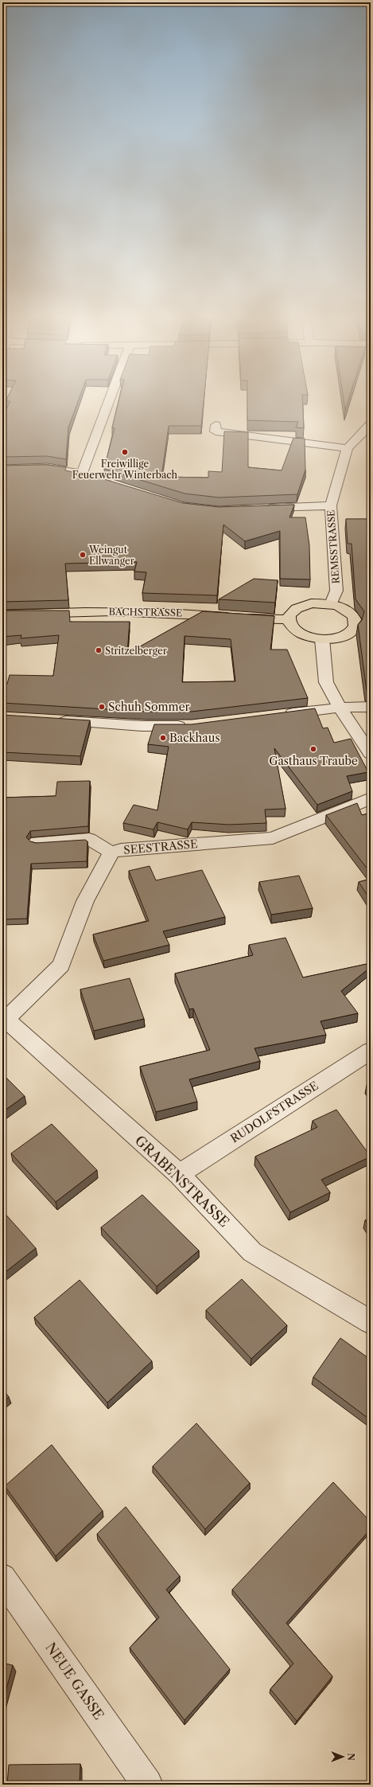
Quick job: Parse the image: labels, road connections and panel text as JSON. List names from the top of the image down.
{
  "streets": {
    "main road": ["BACHSTRASSE"],
    "street": [
      "REMSSTRASSE",
      "SEESTRASSE",
      "RUDOLFSTRASSE",
      "GRABENSTRASSE",
      "NEUE GASSE"
    ]
  },
  "crossings": [
    ["SEESTRASSE", "GRABENSTRASSE"],
    ["RUDOLFSTRASSE", "GRABENSTRASSE"]
  ],
  "places": [
    "Freiwillige Feuerwehr Winterbach",
    "Weingut Ellwanger",
    "Stritzelberger",
    "Schuh Sommer",
    "Backhaus",
    "Gasthaus Traube"
  ],
  "north": "right"
}
